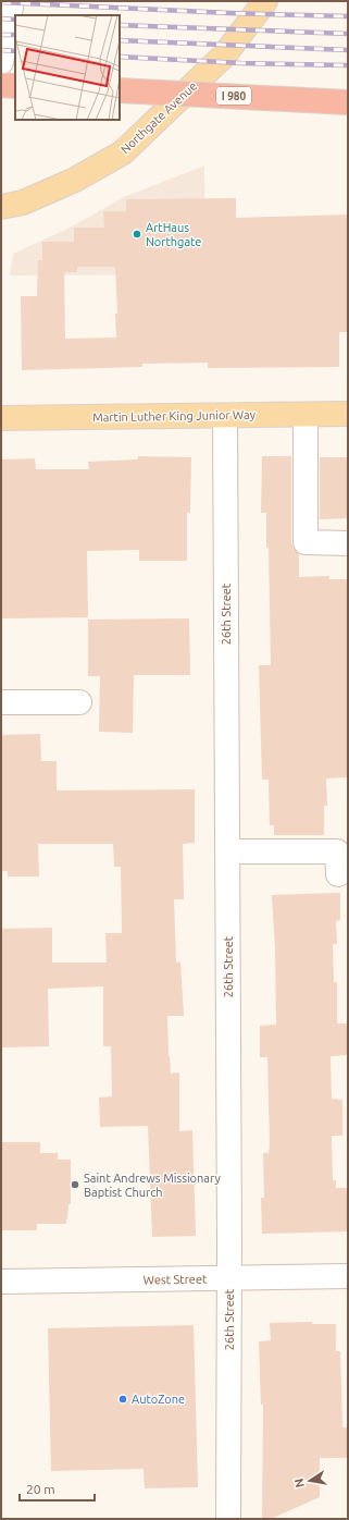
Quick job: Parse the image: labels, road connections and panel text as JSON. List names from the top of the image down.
{
  "streets": {
    "highway": ["I 980"],
    "main road": ["Northgate Avenue", "Martin Luther King Junior Way"],
    "street": ["26th Street", "West Street"]
  },
  "crossings": [
    ["Martin Luther King Junior Way", "26th Street"],
    ["26th Street", "West Street"]
  ],
  "places": ["ArtHaus Northgate", "Saint Andrews Missionary Baptist Church", "AutoZone"],
  "scale_bar": "20 m",
  "north": "left"
}
